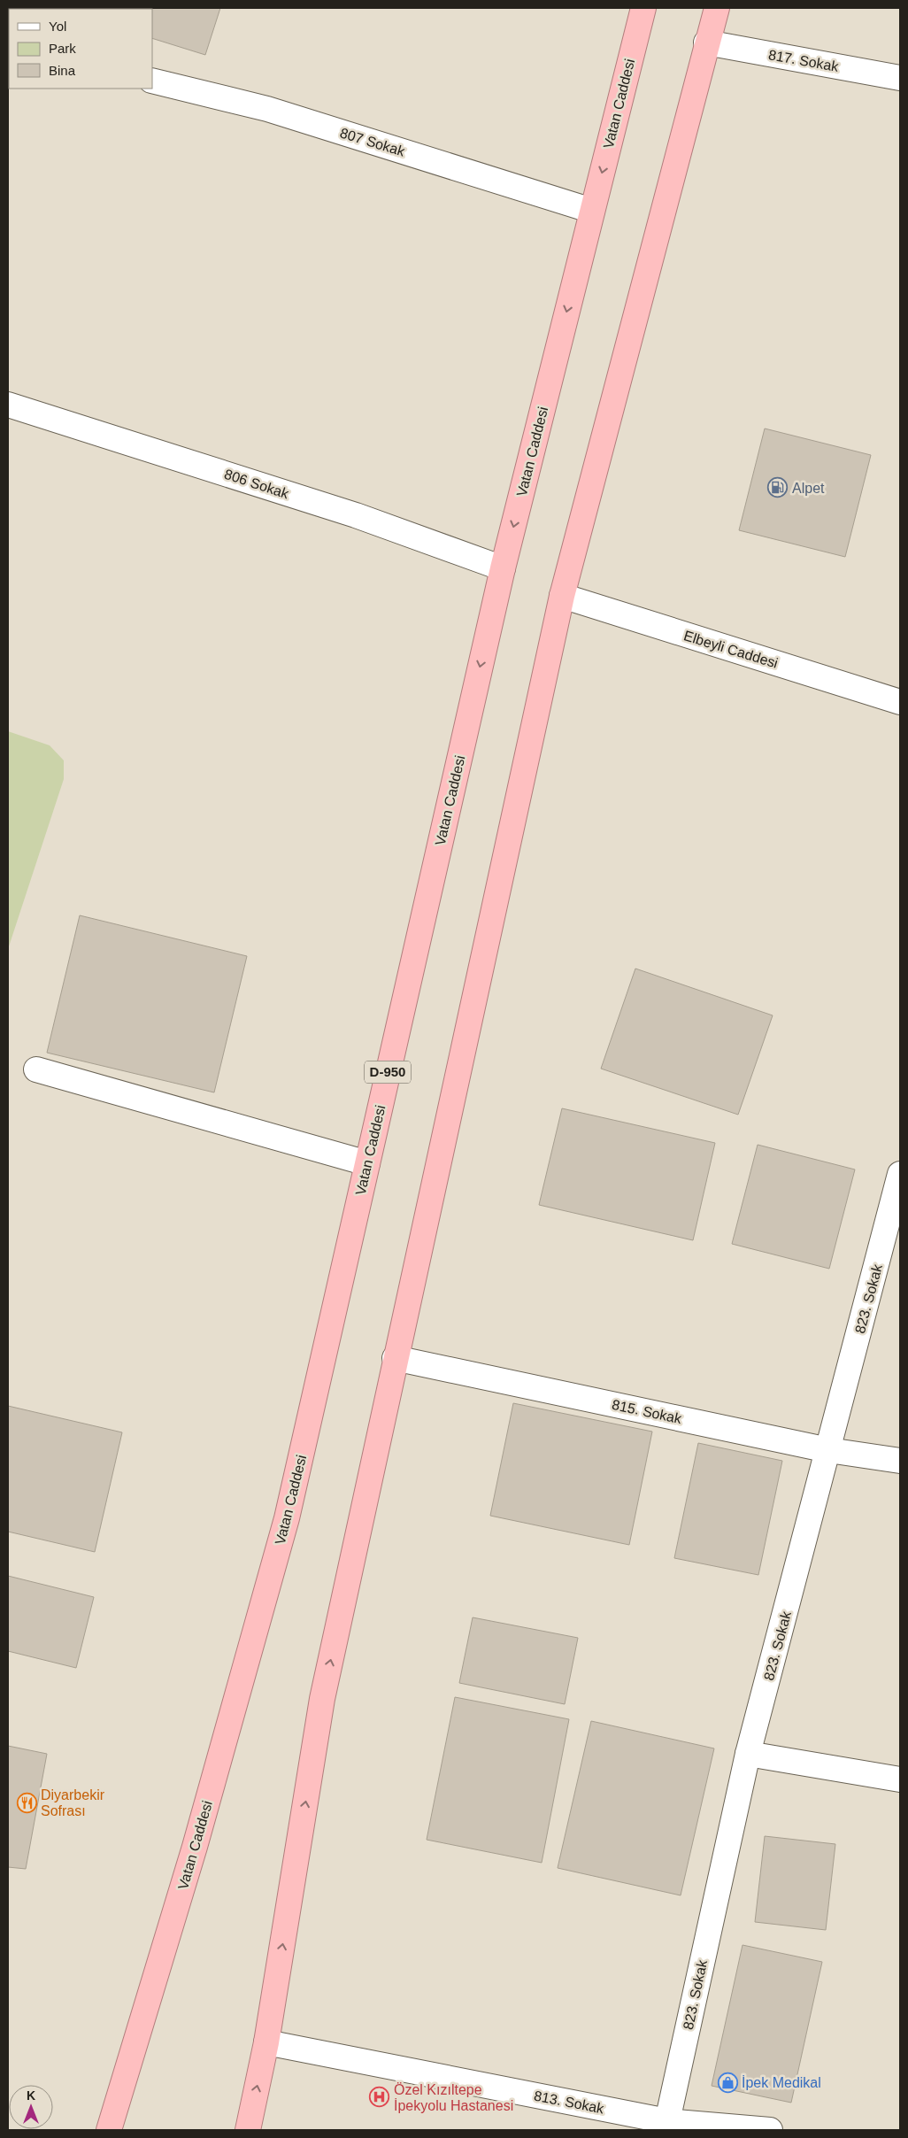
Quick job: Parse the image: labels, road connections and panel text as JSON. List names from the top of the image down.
{
  "streets": {
    "highway": ["Vatan Caddesi", "D-950"],
    "street": [
      "817. Sokak",
      "807 Sokak",
      "806 Sokak",
      "Elbeyli Caddesi",
      "823. Sokak",
      "815. Sokak",
      "813. Sokak"
    ]
  },
  "crossings": [
    ["Vatan Caddesi", "807 Sokak"],
    ["Vatan Caddesi", "806 Sokak"],
    ["823. Sokak", "815. Sokak"],
    ["823. Sokak", "813. Sokak"]
  ],
  "places": {
    "fuel station": ["Alpet"],
    "restaurant": ["Diyarbekir Sofrası"],
    "shop": ["İpek Medikal"],
    "hospital": ["Özel Kızıltepe İpekyolu Hastanesi"]
  },
  "legend": ["Yol", "Park", "Bina"],
  "north": "top"
}
